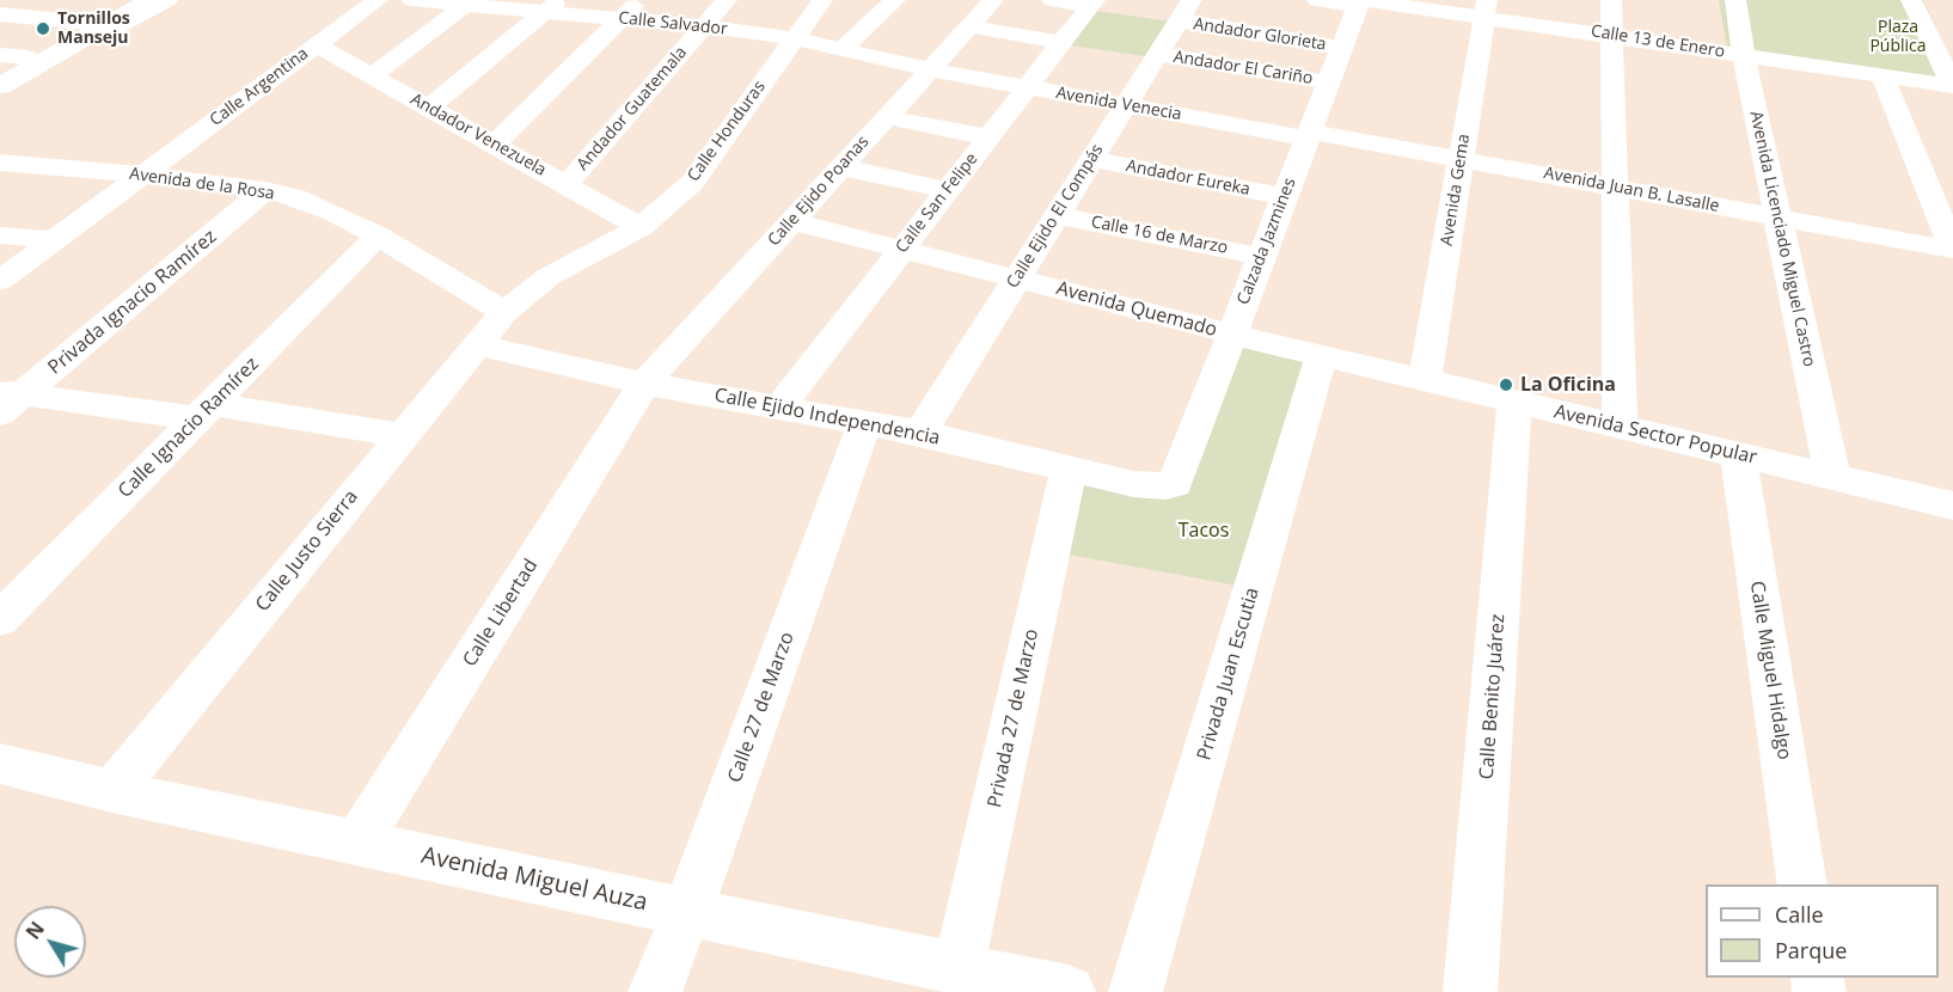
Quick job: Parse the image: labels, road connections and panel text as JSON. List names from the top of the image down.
{
  "streets": {
    "street": [
      "Calle Salvador",
      "Andador Glorieta",
      "Calle 13 de Enero",
      "Andador El Cariño",
      "Calle Argentina",
      "Avenida Venecia",
      "Andador Guatemala",
      "Calle Honduras",
      "Andador Venezuela",
      "Andador Eureka",
      "Avenida de la Rosa",
      "Avenida Gema",
      "Avenida Juan B. Lasalle",
      "Calle Ejido Poanas",
      "Calle San Felipe",
      "Calle Ejido El Compás",
      "Calle 16 de Marzo",
      "Avenida Licenciado Miguel Castro",
      "Calzada Jazmines",
      "Privada Ignacio Ramírez",
      "Avenida Quemado",
      "Calle Ejido Independencia",
      "Calle Ignacio Ramírez",
      "Avenida Sector Popular",
      "Calle Justo Sierra",
      "Calle Libertad",
      "Calle Miguel Hidalgo",
      "Privada Juan Escutia",
      "Calle Benito Juárez",
      "Calle 27 de Marzo",
      "Privada 27 de Marzo",
      "Avenida Miguel Auza"
    ]
  },
  "crossings": [
    ["Calle Salvador", "Avenida Venecia"],
    ["Calle Salvador", "Andador Guatemala"],
    ["Calle Salvador", "Calle Honduras"],
    ["Calle Salvador", "Calle Ejido Poanas"],
    ["Andador Glorieta", "Calle Ejido El Compás"],
    ["Andador Glorieta", "Calzada Jazmines"],
    ["Calle 13 de Enero", "Avenida Gema"],
    ["Calle 13 de Enero", "Avenida Licenciado Miguel Castro"],
    ["Calle 13 de Enero", "Calzada Jazmines"],
    ["Andador El Cariño", "Calle Ejido El Compás"],
    ["Andador El Cariño", "Calzada Jazmines"],
    ["Calle Argentina", "Andador Venezuela"],
    ["Calle Argentina", "Avenida de la Rosa"],
    ["Avenida Venecia", "Avenida Juan B. Lasalle"],
    ["Avenida Venecia", "Calle Ejido Poanas"],
    ["Avenida Venecia", "Calle San Felipe"],
    ["Avenida Venecia", "Calle Ejido El Compás"],
    ["Avenida Venecia", "Calzada Jazmines"],
    ["Andador Guatemala", "Andador Venezuela"],
    ["Calle Honduras", "Andador Venezuela"],
    ["Calle Honduras", "Avenida de la Rosa"],
    ["Calle Honduras", "Calle Justo Sierra"],
    ["Andador Eureka", "Calle Ejido El Compás"],
    ["Andador Eureka", "Calzada Jazmines"],
    ["Avenida de la Rosa", "Privada Ignacio Ramírez"],
    ["Avenida de la Rosa", "Calle Ignacio Ramírez"],
    ["Avenida de la Rosa", "Calle Justo Sierra"],
    ["Avenida Gema", "Avenida Juan B. Lasalle"],
    ["Avenida Gema", "Avenida Sector Popular"],
    ["Avenida Juan B. Lasalle", "Avenida Licenciado Miguel Castro"],
    ["Avenida Juan B. Lasalle", "Calzada Jazmines"],
    ["Calle Ejido Poanas", "Avenida Quemado"],
    ["Calle Ejido Poanas", "Calle Ejido Independencia"],
    ["Calle Ejido Poanas", "Calle Libertad"],
    ["Calle San Felipe", "Avenida Quemado"],
    ["Calle San Felipe", "Calle Ejido Independencia"],
    ["Calle Ejido El Compás", "Calle 16 de Marzo"],
    ["Calle Ejido El Compás", "Avenida Quemado"],
    ["Calle Ejido El Compás", "Calle Ejido Independencia"],
    ["Calle 16 de Marzo", "Calzada Jazmines"],
    ["Avenida Licenciado Miguel Castro", "Avenida Sector Popular"],
    ["Calzada Jazmines", "Avenida Quemado"],
    ["Calzada Jazmines", "Calle Ejido Independencia"],
    ["Calzada Jazmines", "Avenida Sector Popular"],
    ["Avenida Quemado", "Avenida Sector Popular"],
    ["Calle Ejido Independencia", "Calle Justo Sierra"],
    ["Calle Ejido Independencia", "Calle Libertad"],
    ["Calle Ejido Independencia", "Calle 27 de Marzo"],
    ["Calle Ejido Independencia", "Privada 27 de Marzo"],
    ["Avenida Sector Popular", "Calle Miguel Hidalgo"],
    ["Avenida Sector Popular", "Privada Juan Escutia"],
    ["Avenida Sector Popular", "Calle Benito Juárez"],
    ["Calle Justo Sierra", "Avenida Miguel Auza"],
    ["Calle Libertad", "Avenida Miguel Auza"],
    ["Calle 27 de Marzo", "Avenida Miguel Auza"],
    ["Privada 27 de Marzo", "Avenida Miguel Auza"]
  ],
  "parks": ["Plaza Pública", "Tacos"],
  "places": ["Tornillos Manseju", "La Oficina"],
  "legend": ["Calle", "Parque"],
  "north": "top left"
}
